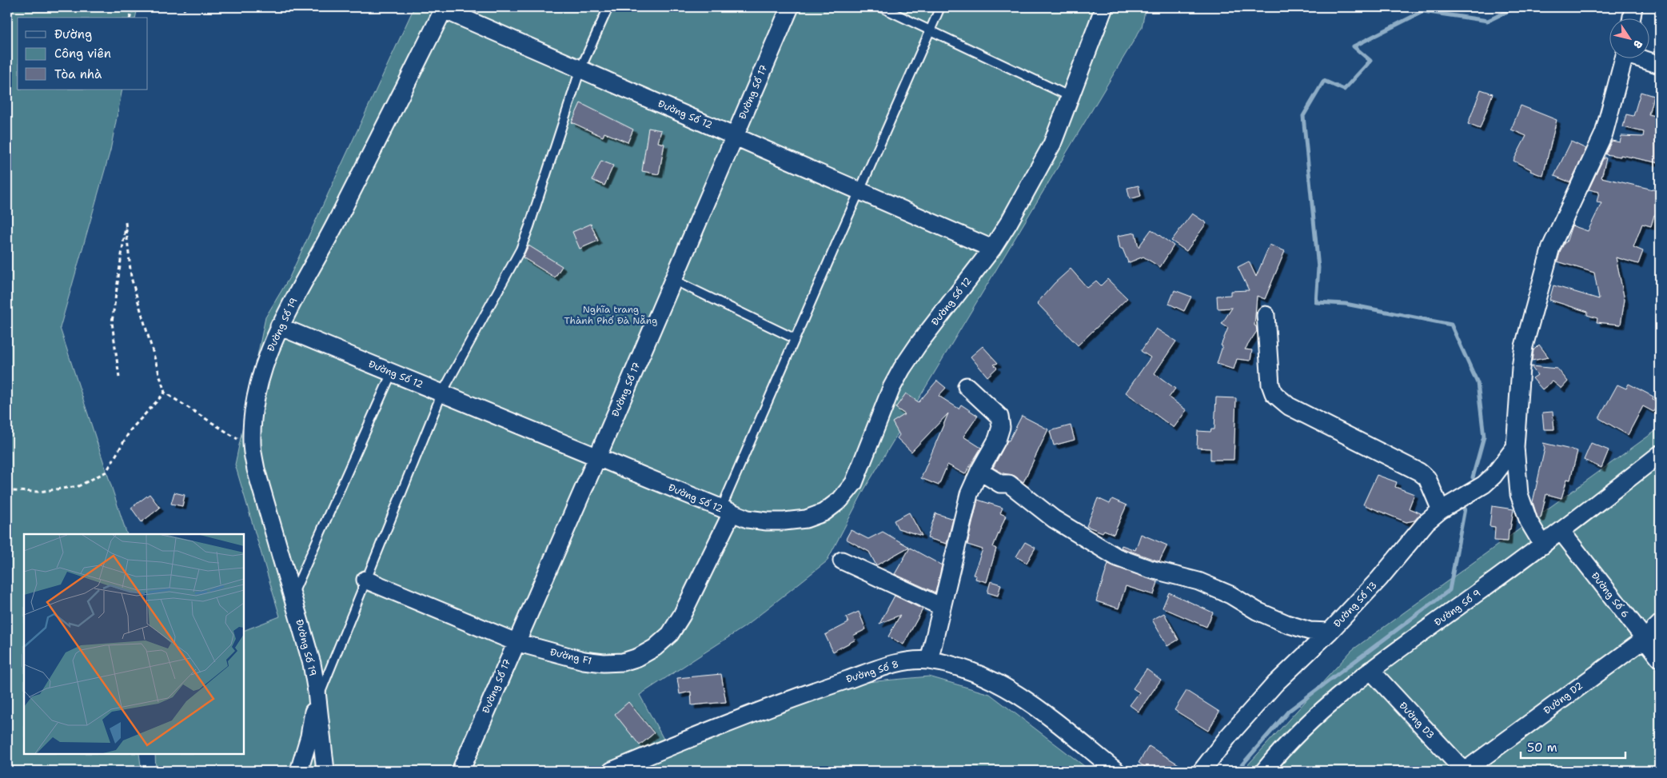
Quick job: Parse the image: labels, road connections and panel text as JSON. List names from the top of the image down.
{
  "streets": {
    "street": [
      "Đường Số 17",
      "Đường Số 12",
      "Đường Số 19",
      "Đường Số 6",
      "Đường Số 13",
      "Đường Số 9",
      "Đường F1",
      "Đường Số 8",
      "Đường D2",
      "Đường D3"
    ]
  },
  "crossings": [
    ["Đường Số 17", "Đường Số 12"],
    ["Đường Số 17", "Đường F1"],
    ["Đường Số 12", "Đường Số 19"],
    ["Đường Số 12", "Đường F1"],
    ["Đường Số 6", "Đường Số 9"],
    ["Đường Số 6", "Đường D2"],
    ["Đường Số 9", "Đường D3"],
    ["Đường D2", "Đường D3"]
  ],
  "parks": ["Nghĩa trang Thành Phố Đà Nẵng"],
  "legend": ["Đường", "Công viên", "Tòa nhà"],
  "scale_bar": "50 m",
  "north": "bottom right"
}
